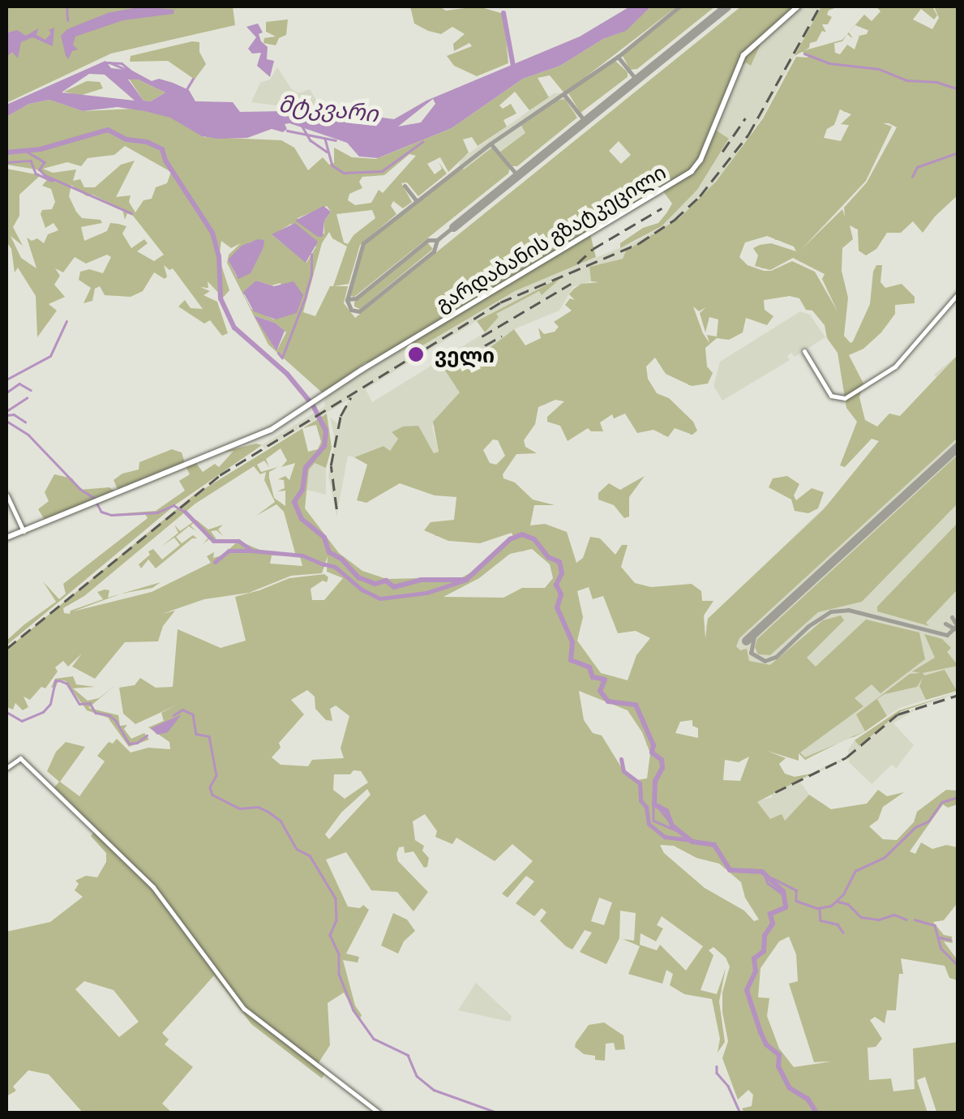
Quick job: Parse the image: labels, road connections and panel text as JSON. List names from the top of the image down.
{
  "streets": {
    "main road": ["გარდაბანის გზატკეცილი"]
  },
  "water": ["მტკვარი"],
  "places": ["ველი"]
}
